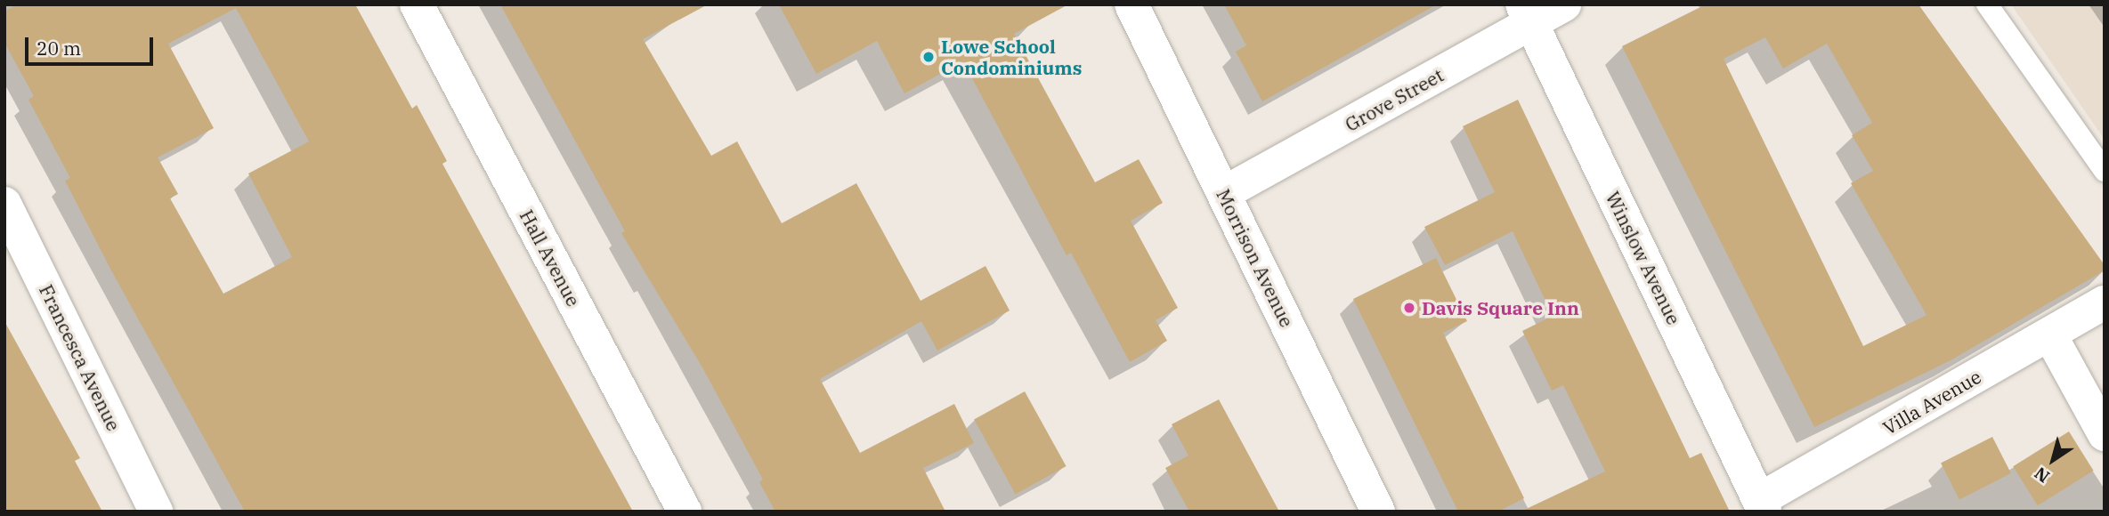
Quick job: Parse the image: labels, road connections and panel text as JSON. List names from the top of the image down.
{
  "streets": {
    "street": [
      "Grove Street",
      "Hall Avenue",
      "Morrison Avenue",
      "Winslow Avenue",
      "Francesca Avenue",
      "Villa Avenue"
    ]
  },
  "crossings": [
    ["Grove Street", "Morrison Avenue"],
    ["Grove Street", "Winslow Avenue"],
    ["Winslow Avenue", "Villa Avenue"]
  ],
  "places": ["Lowe School Condominiums", "Davis Square Inn"],
  "scale_bar": "20 m",
  "north": "bottom left"
}
